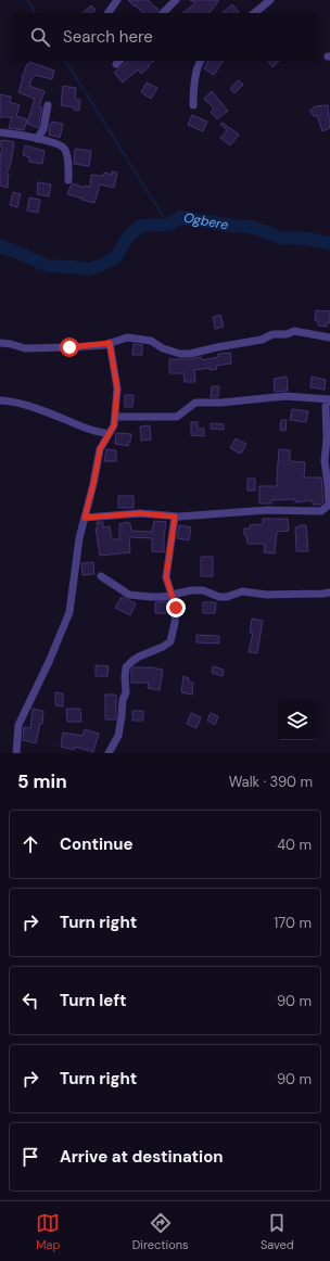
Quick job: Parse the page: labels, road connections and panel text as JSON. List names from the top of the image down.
{
  "water": ["Ogbere"],
  "page": {
    "search": "Search here",
    "heading": ["5 min", "Walk · 390 m"],
    "list": [
      ["Continue", "40 m"],
      ["Turn right", "170 m"],
      ["Turn left", "90 m"],
      ["Turn right", "90 m"],
      "Arrive at destination"
    ],
    "nav": ["Map", "Directions", "Saved"]
  }
}
